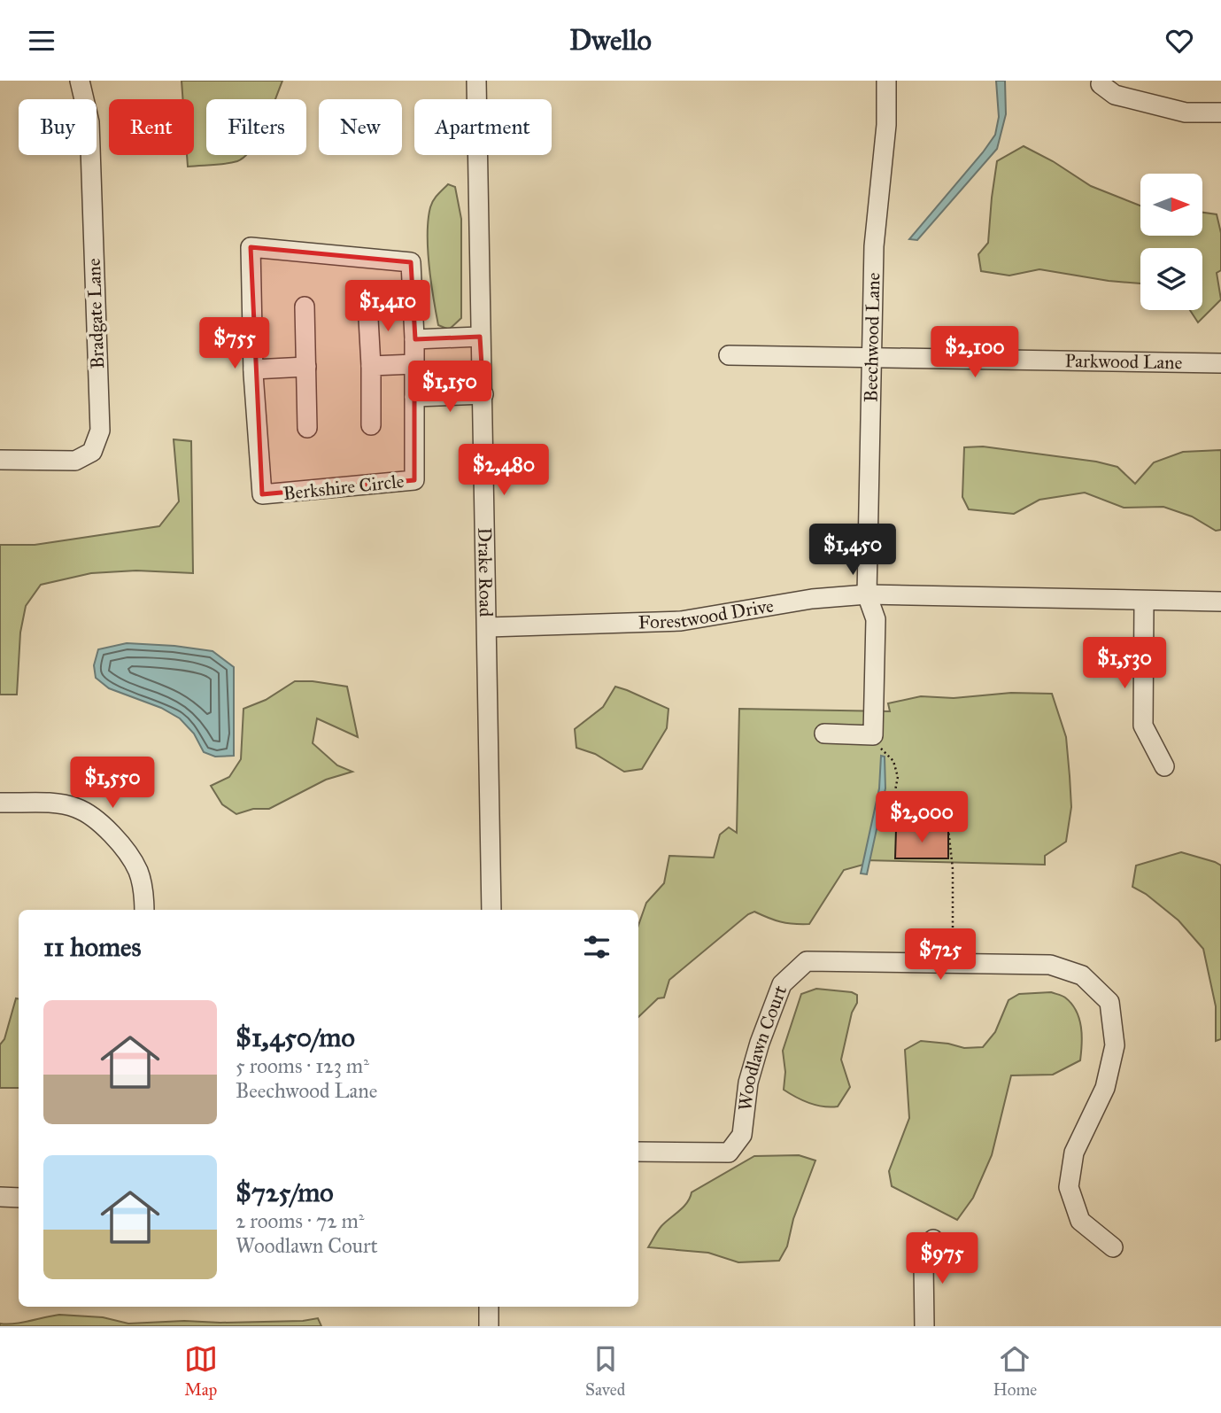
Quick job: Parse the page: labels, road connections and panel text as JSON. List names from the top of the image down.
{
  "streets": {
    "street": [
      "Bradgate Lane",
      "Beechwood Lane",
      "Parkwood Lane",
      "Berkshire Circle",
      "Drake Road",
      "Forestwood Drive",
      "Woodlawn Court"
    ]
  },
  "crossings": [
    ["Beechwood Lane", "Parkwood Lane"],
    ["Beechwood Lane", "Forestwood Drive"],
    ["Drake Road", "Forestwood Drive"]
  ],
  "north": "right",
  "page": {
    "header": "Dwello",
    "chip": [
      "Buy",
      "Rent",
      "Filters",
      "New",
      "Apartment"
    ],
    "price": [
      "$1,410",
      "$755",
      "$2,100",
      "$1,150",
      "$2,480",
      "$1,450",
      "$1,530",
      "$1,550",
      "$2,000",
      "$725",
      "$975"
    ],
    "heading": "11 homes",
    "list": [
      {
        "name": "$1,450/mo",
        "note": "5 rooms · 123 m² · Beechwood Lane"
      },
      {
        "name": "$725/mo",
        "note": "2 rooms · 72 m² · Woodlawn Court"
      }
    ],
    "tabs": ["Map", "Saved", "Home"]
  }
}
